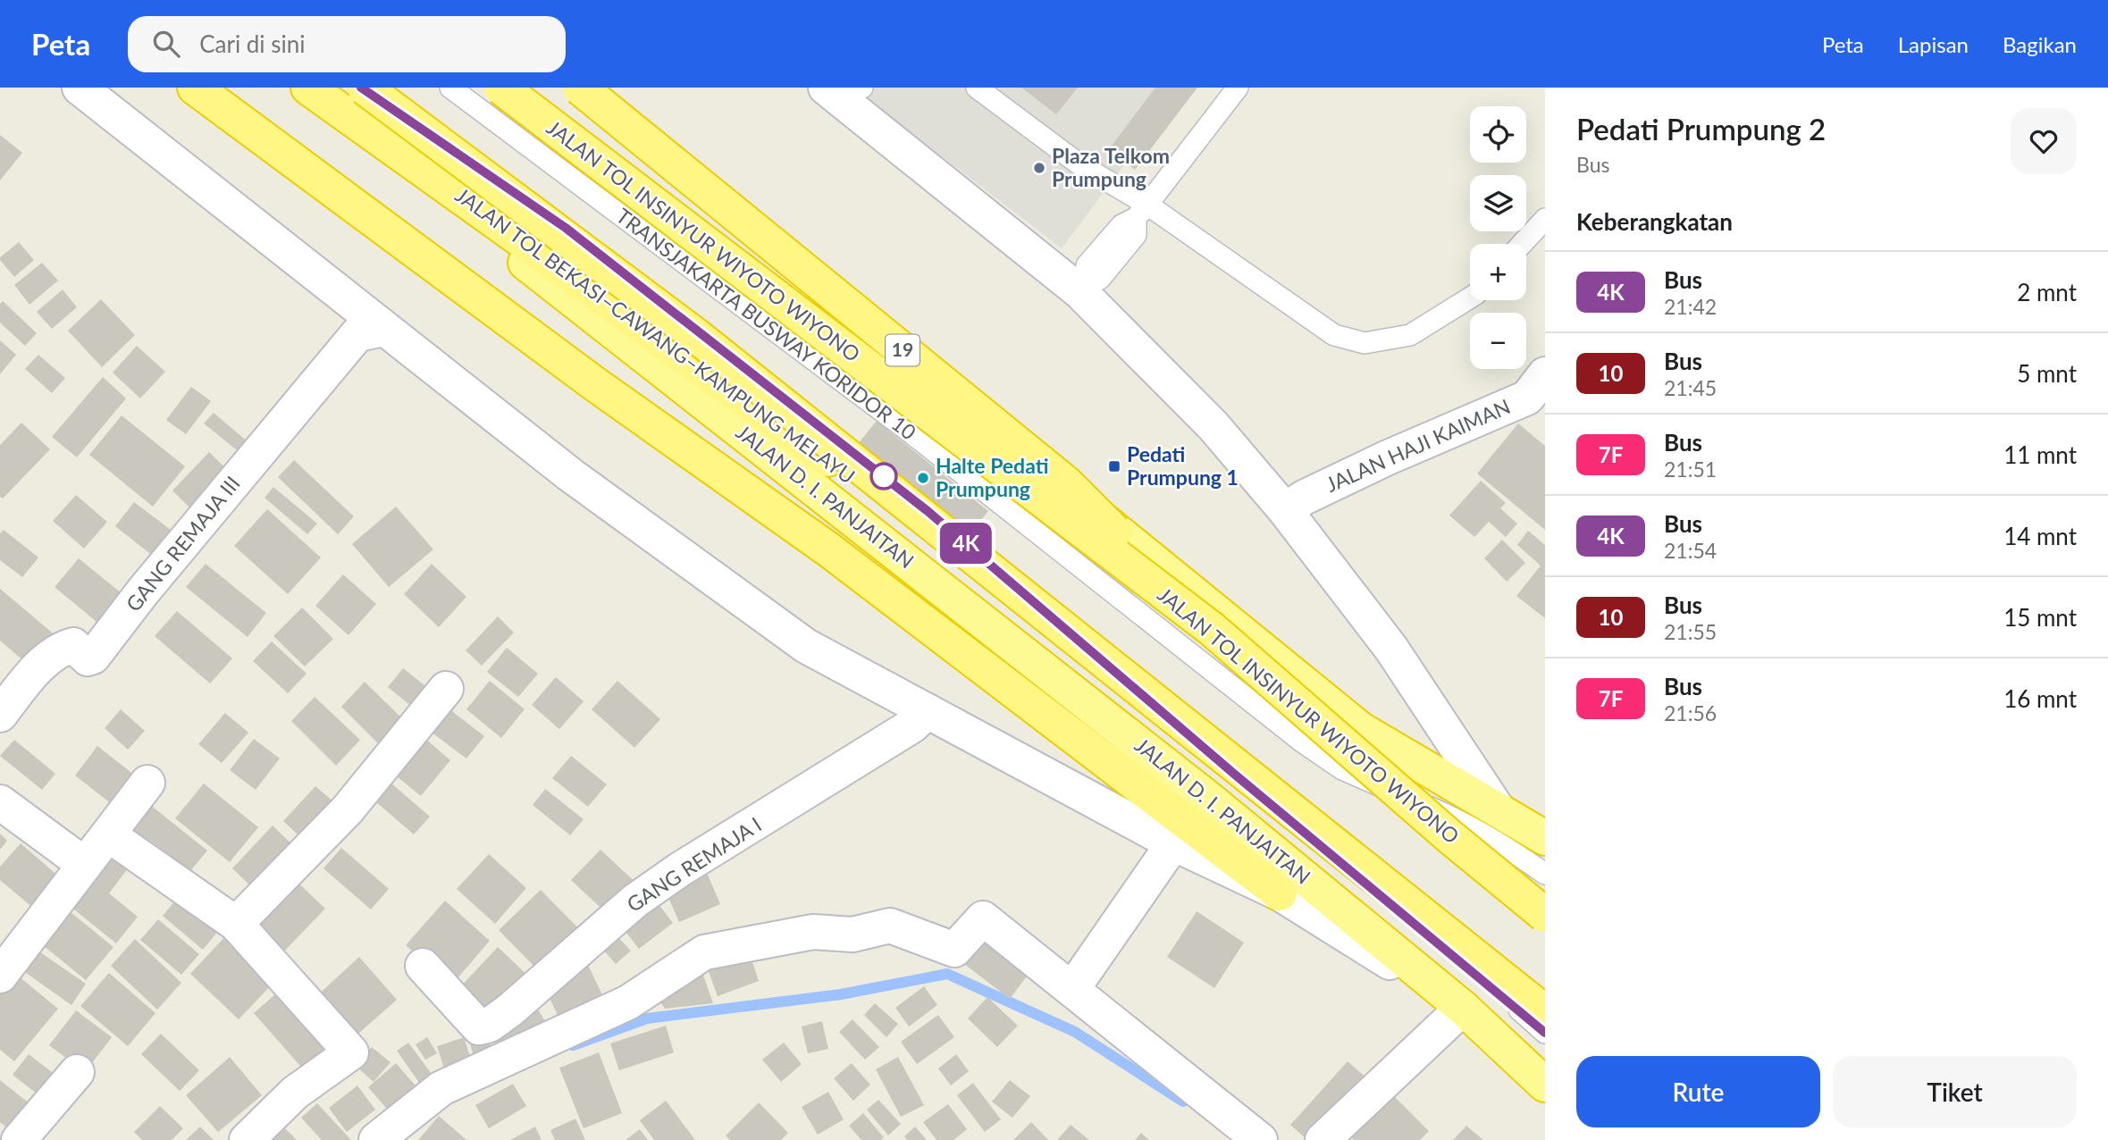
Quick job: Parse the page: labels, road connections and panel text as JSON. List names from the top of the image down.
{
  "streets": {
    "highway": [
      "JALAN TOL INSINYUR WIYOTO WIYONO",
      "JALAN TOL BEKASI–CAWANG–KAMPUNG MELAYU",
      "19",
      "JALAN D. I. PANJAITAN"
    ],
    "street": ["JALAN HAJI KAIMAN", "GANG REMAJA III", "GANG REMAJA I"],
    "lane": ["TRANSJAKARTA BUSWAY KORIDOR 10"]
  },
  "crossings": [
    ["JALAN TOL INSINYUR WIYOTO WIYONO", "19"]
  ],
  "places": {
    "other": ["Plaza Telkom Prumpung", "Halte Pedati Prumpung"],
    "transit": ["Pedati Prumpung 1"]
  },
  "lines": ["bus line 4K"],
  "page": {
    "header": "Peta",
    "search": "Cari di sini",
    "nav": ["Peta", "Lapisan", "Bagikan"],
    "on_map": "4K",
    "heading": [
      ["Pedati Prumpung 2", "Bus"],
      "Keberangkatan"
    ],
    "map_buttons": ["+", "−"],
    "list": [
      {
        "mark": "4K",
        "name": "Bus",
        "note": "21:42",
        "value": "2 mnt"
      },
      {
        "mark": "10",
        "name": "Bus",
        "note": "21:45",
        "value": "5 mnt"
      },
      {
        "mark": "7F",
        "name": "Bus",
        "note": "21:51",
        "value": "11 mnt"
      },
      {
        "mark": "4K",
        "name": "Bus",
        "note": "21:54",
        "value": "14 mnt"
      },
      {
        "mark": "10",
        "name": "Bus",
        "note": "21:55",
        "value": "15 mnt"
      },
      {
        "mark": "7F",
        "name": "Bus",
        "note": "21:56",
        "value": "16 mnt"
      }
    ],
    "buttons": ["Rute", "Tiket"]
  }
}
